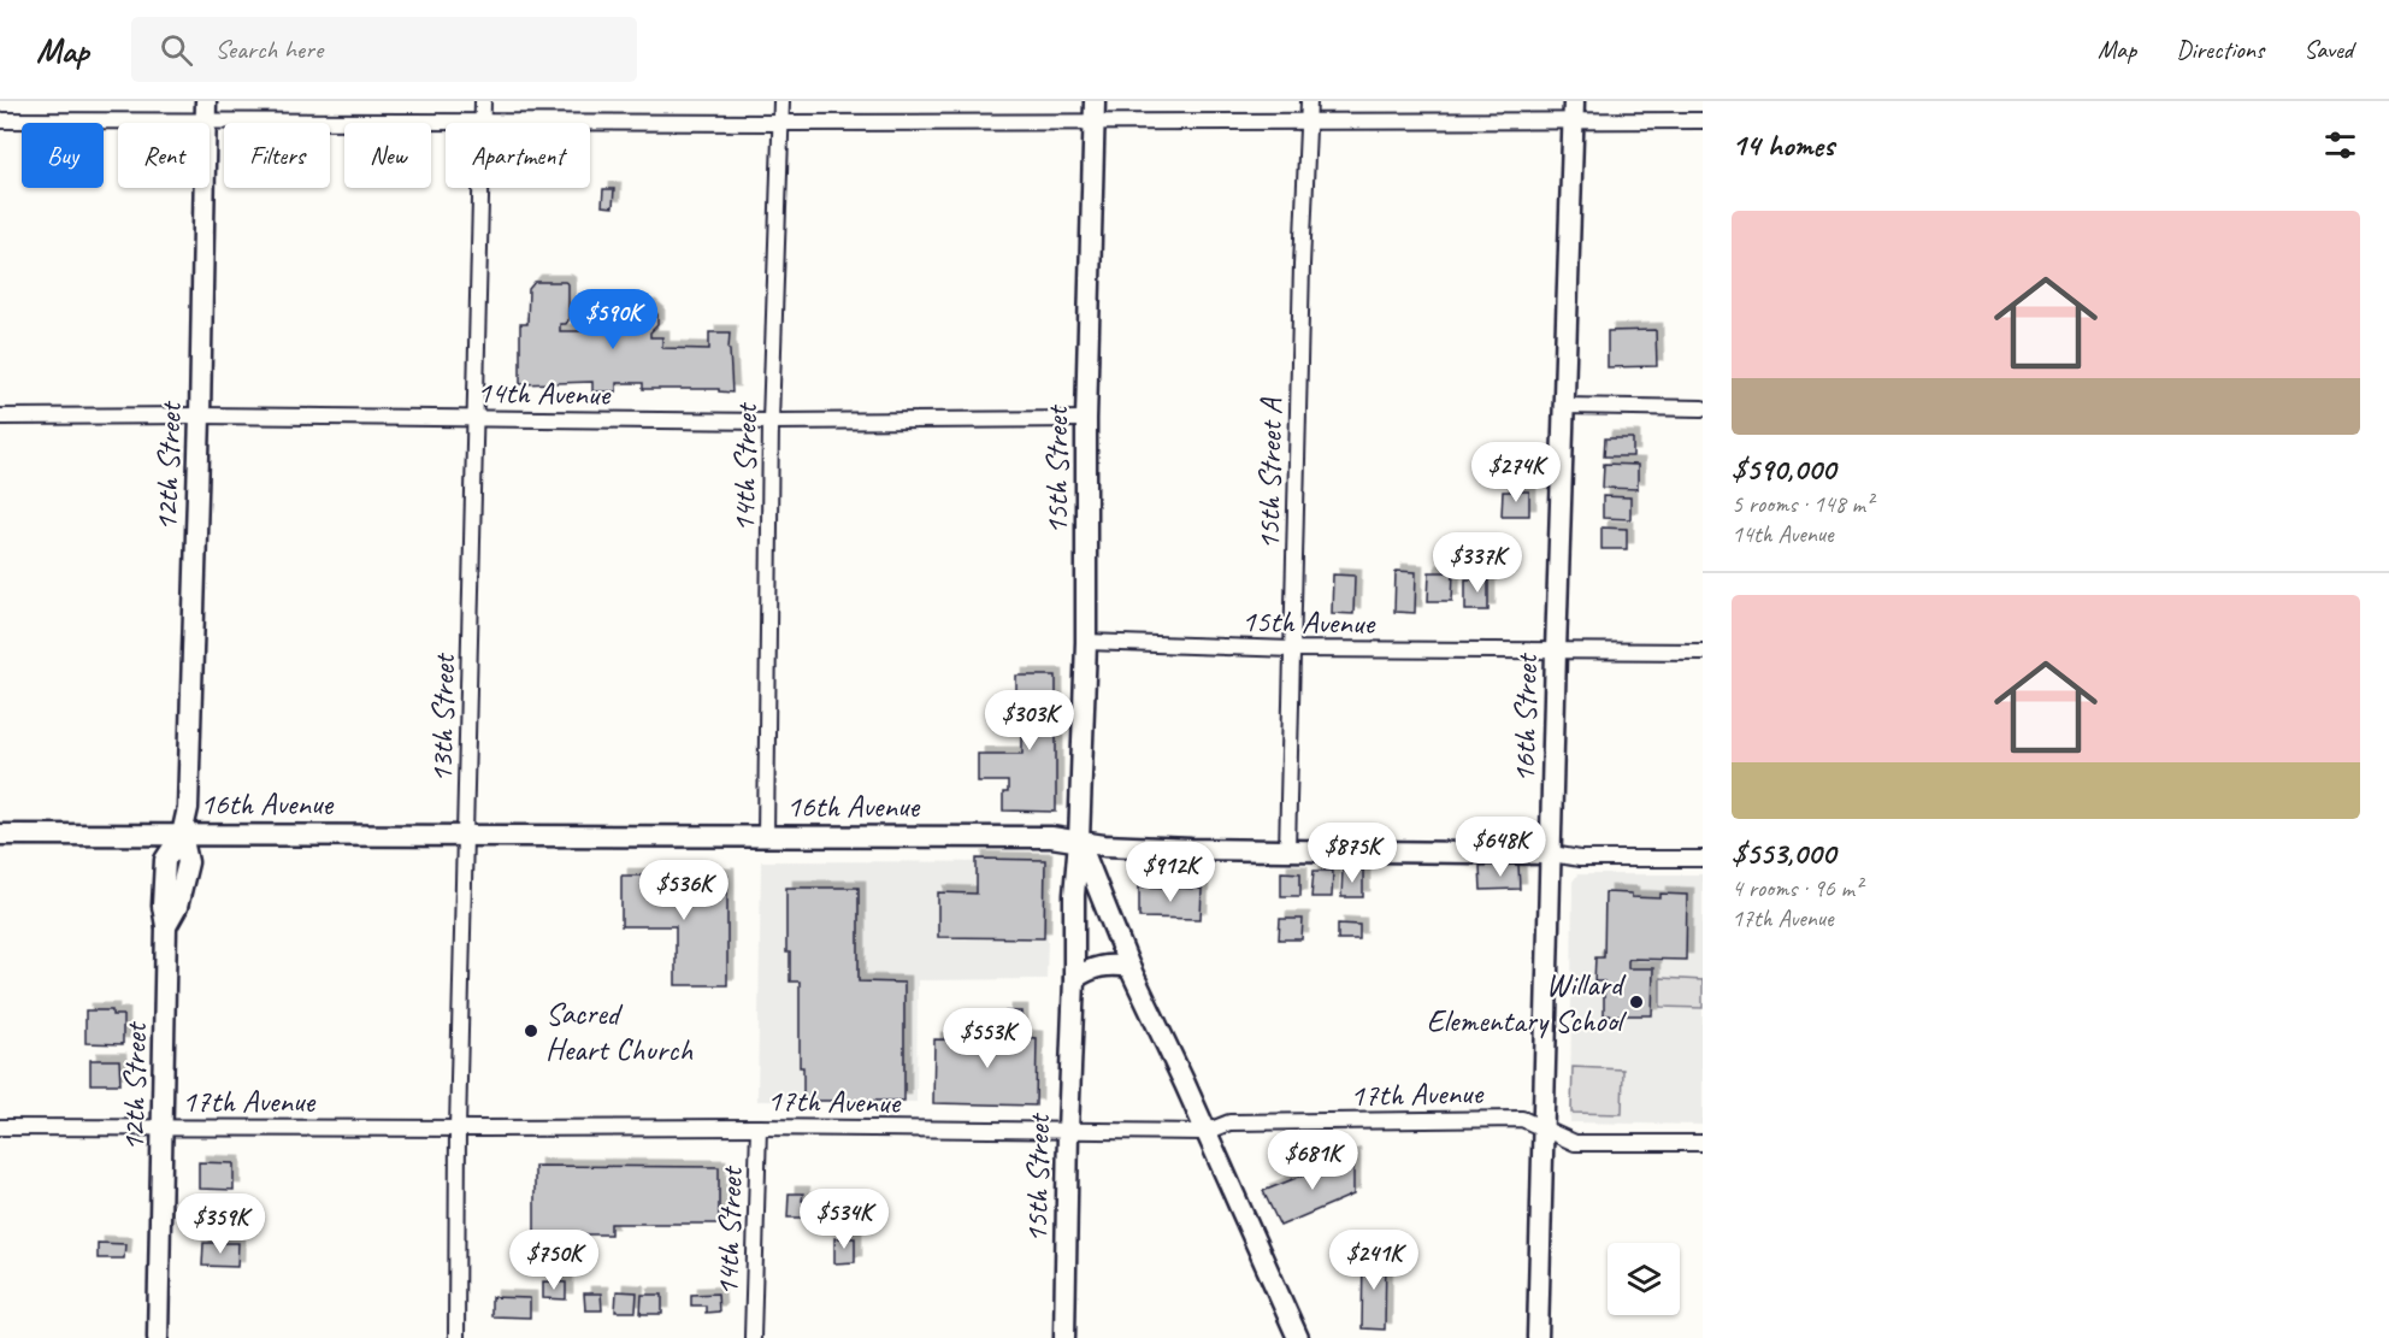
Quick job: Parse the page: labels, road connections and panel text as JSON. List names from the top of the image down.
{
  "streets": {
    "street": [
      "14th Avenue",
      "12th Street",
      "14th Street",
      "15th Street",
      "15th Street A",
      "15th Avenue",
      "13th Street",
      "16th Street",
      "16th Avenue",
      "17th Avenue"
    ]
  },
  "crossings": [
    ["14th Avenue", "12th Street"],
    ["14th Avenue", "14th Street"],
    ["14th Avenue", "15th Street"],
    ["14th Avenue", "13th Street"],
    ["12th Street", "16th Avenue"],
    ["12th Street", "17th Avenue"],
    ["14th Street", "16th Avenue"],
    ["14th Street", "17th Avenue"],
    ["15th Street", "15th Avenue"],
    ["15th Street", "16th Avenue"],
    ["15th Street", "17th Avenue"],
    ["15th Street A", "15th Avenue"],
    ["15th Street A", "16th Avenue"],
    ["15th Avenue", "16th Street"],
    ["13th Street", "16th Avenue"],
    ["13th Street", "17th Avenue"],
    ["16th Street", "16th Avenue"],
    ["16th Street", "17th Avenue"]
  ],
  "places": ["Willard Elementary School", "Sacred Heart Church"],
  "page": {
    "header": "Map",
    "search": "Search here",
    "nav": ["Map", "Directions", "Saved"],
    "heading": "14 homes",
    "chip": [
      "Buy",
      "Rent",
      "Filters",
      "New",
      "Apartment"
    ],
    "list": [
      {
        "name": "$590,000",
        "note": "5 rooms · 148 m² · 14th Avenue"
      },
      {
        "name": "$553,000",
        "note": "4 rooms · 96 m² · 17th Avenue"
      }
    ],
    "price": [
      "$590K",
      "$274K",
      "$337K",
      "$303K",
      "$648K",
      "$875K",
      "$912K",
      "$536K",
      "$553K",
      "$681K",
      "$534K",
      "$359K",
      "$750K",
      "$241K"
    ]
  }
}
